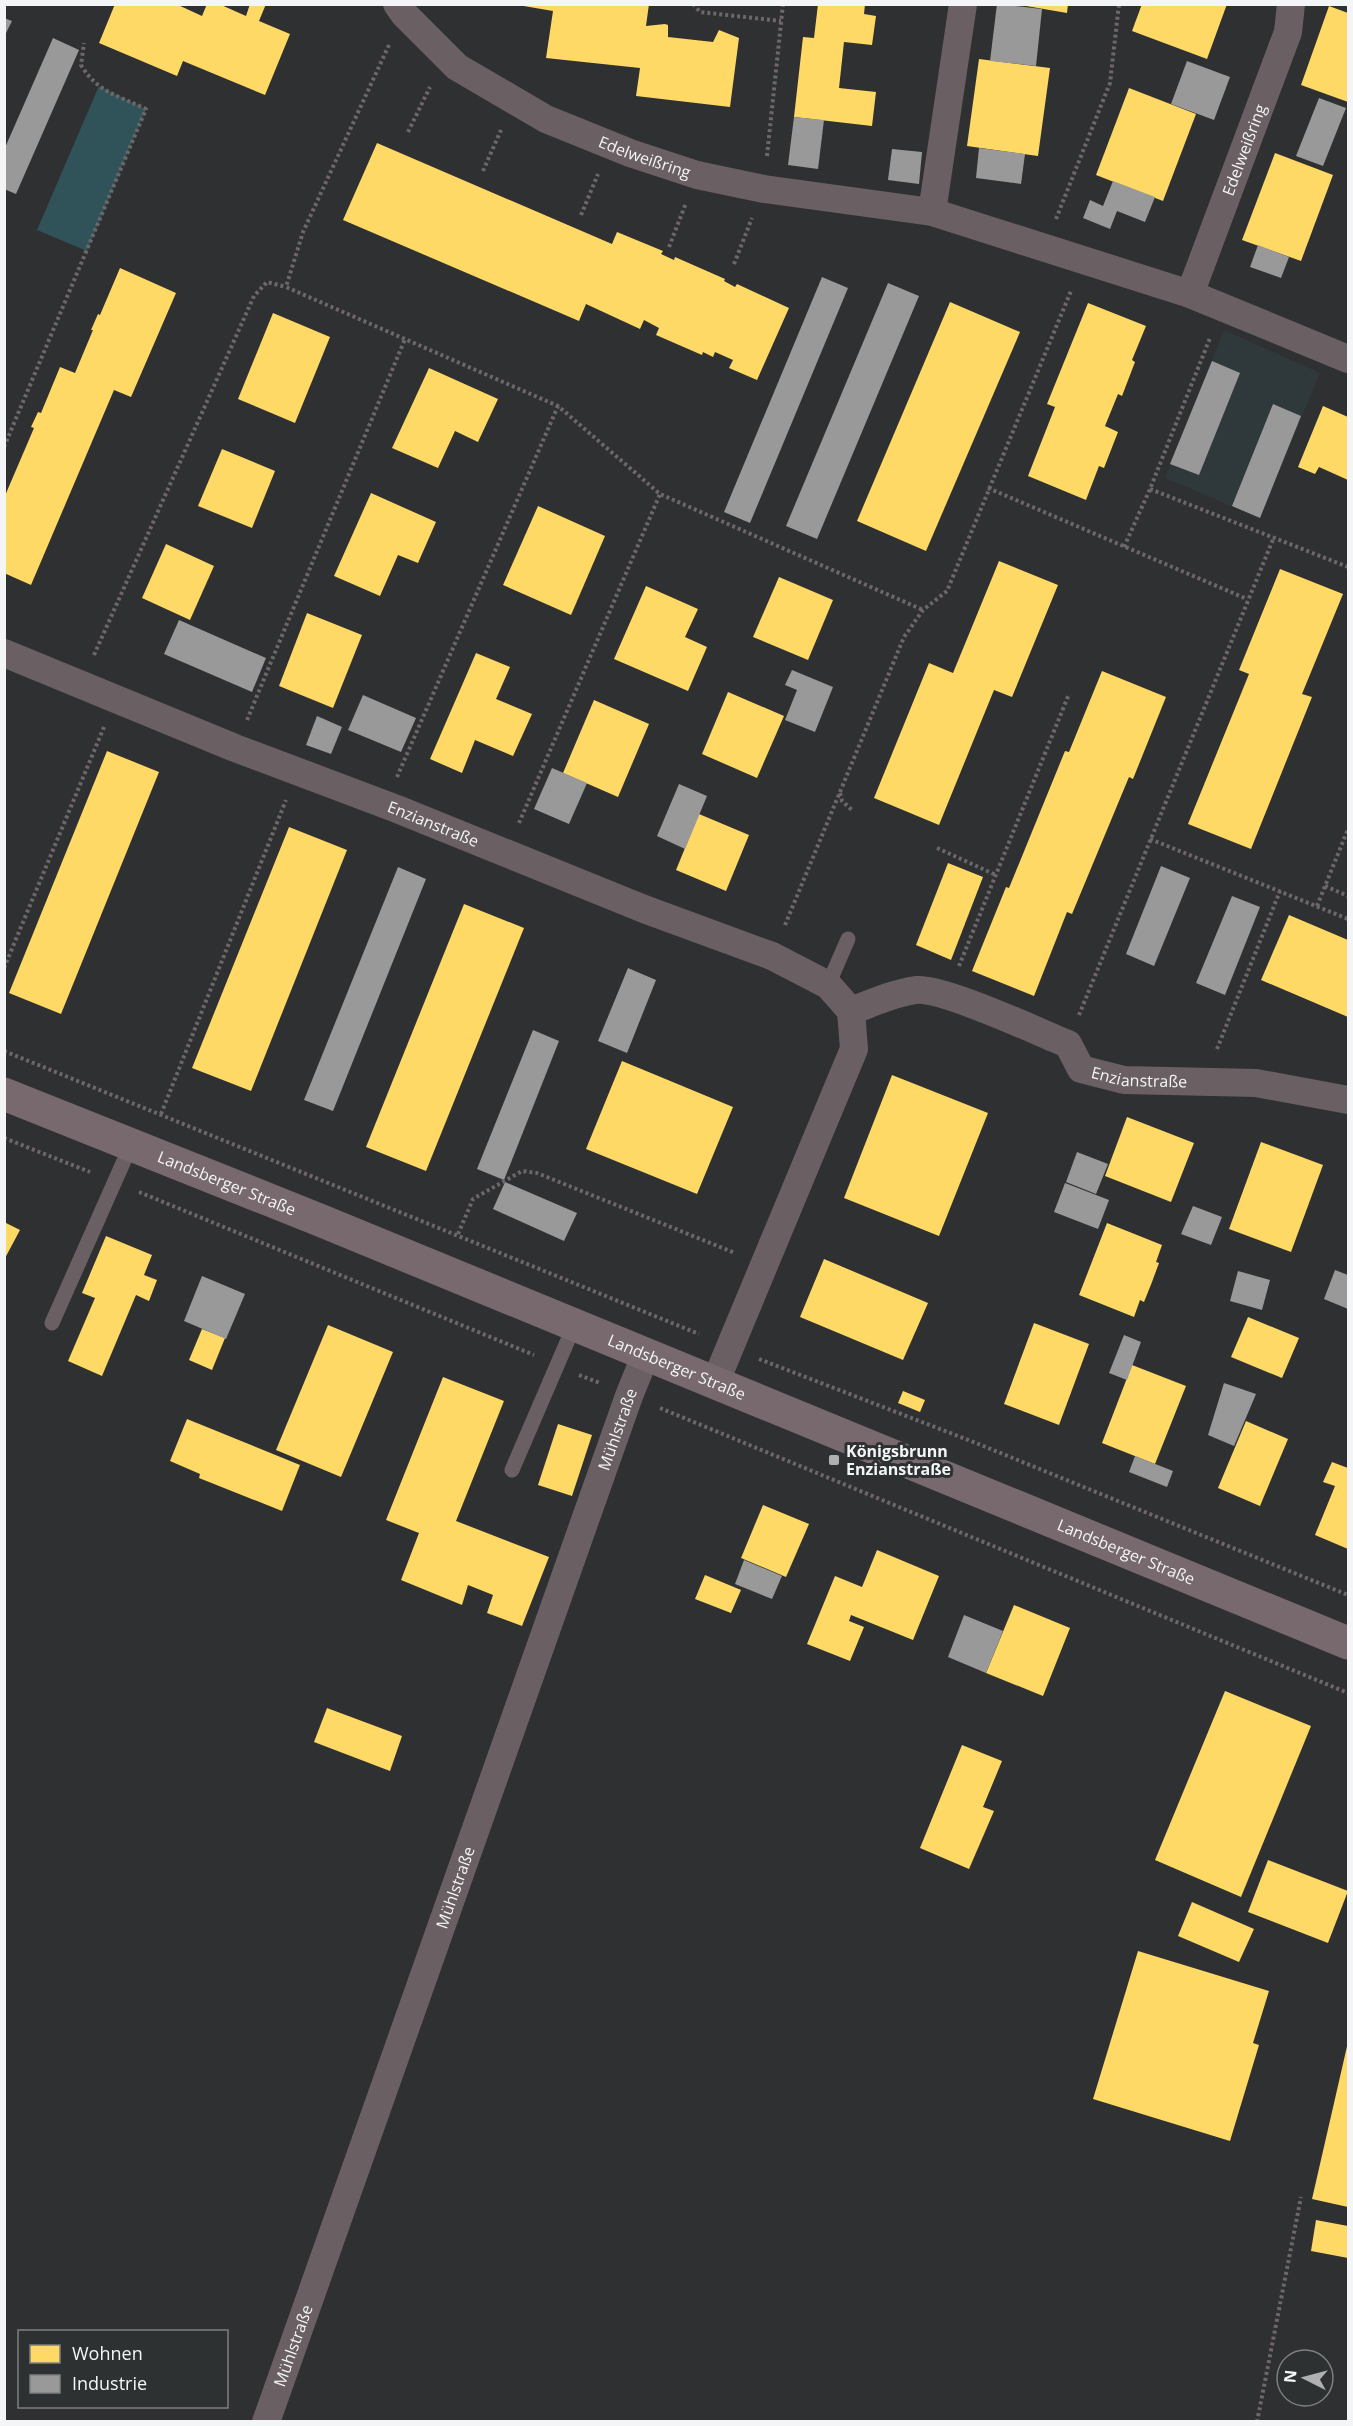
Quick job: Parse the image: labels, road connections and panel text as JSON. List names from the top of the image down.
{
  "streets": {
    "street": [
      "Edelweißring",
      "Enzianstraße",
      "Landsberger Straße",
      "Mühlstraße"
    ]
  },
  "crossings": [
    ["Landsberger Straße", "Mühlstraße"]
  ],
  "places": {
    "transit": ["Königsbrunn Enzianstraße"]
  },
  "legend": ["Wohnen", "Industrie"],
  "north": "left"
}
